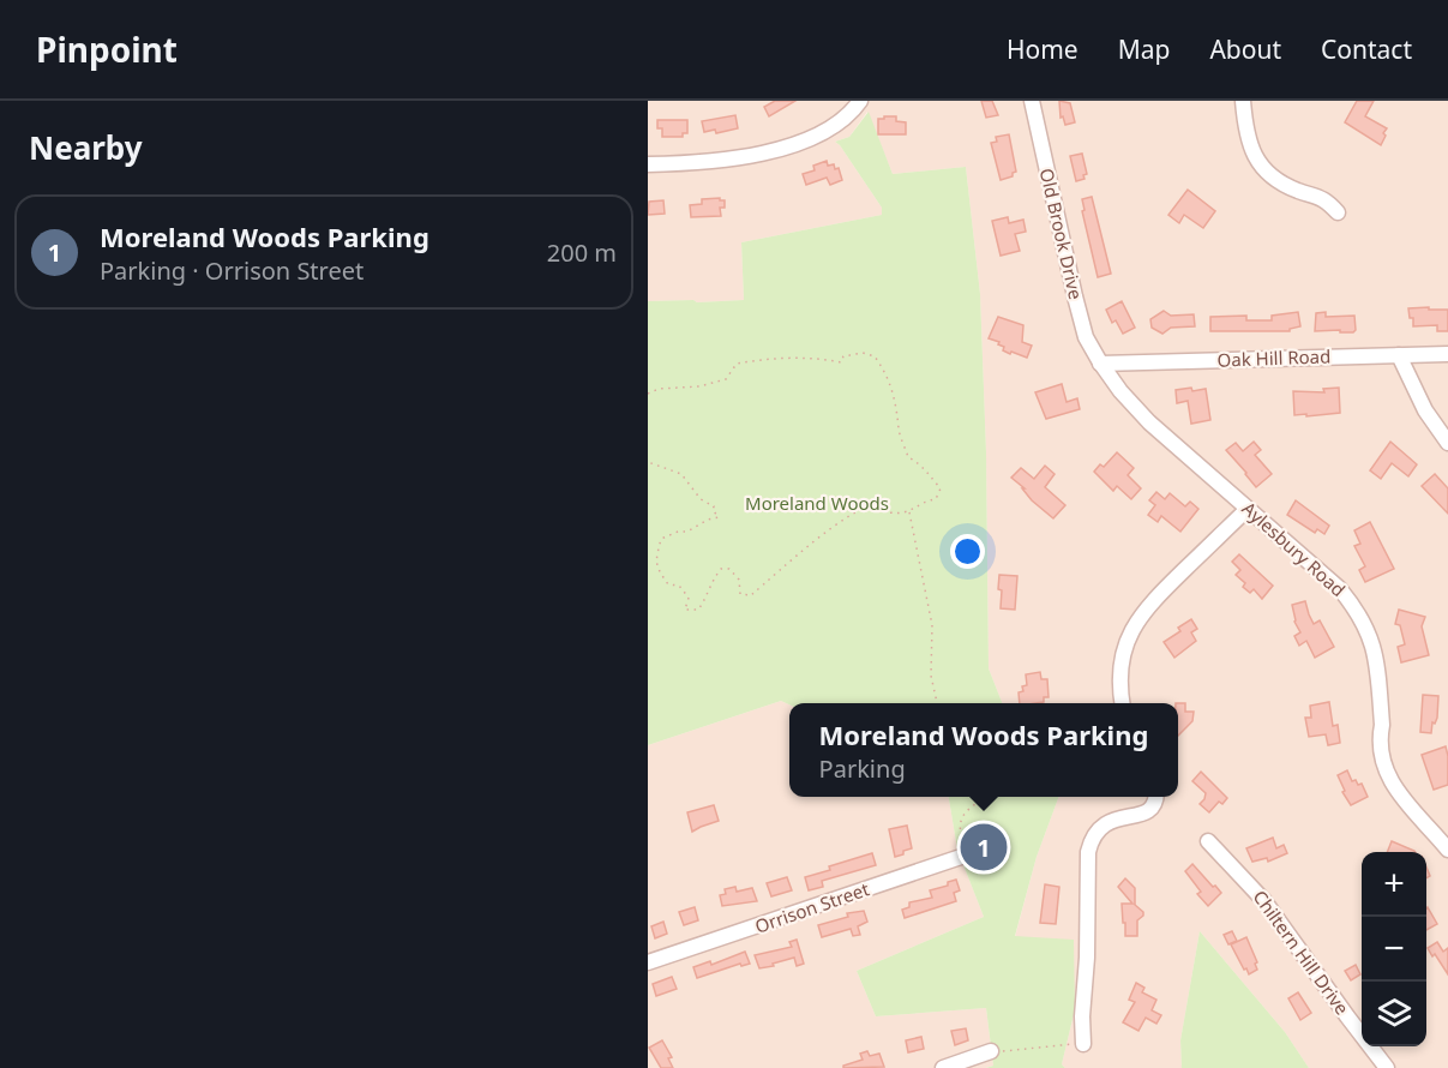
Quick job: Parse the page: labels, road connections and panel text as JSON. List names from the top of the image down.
{
  "streets": {
    "street": [
      "Old Brook Drive",
      "Oak Hill Road",
      "Aylesbury Road",
      "Orrison Street",
      "Chiltern Hill Drive"
    ]
  },
  "crossings": [
    ["Old Brook Drive", "Oak Hill Road"],
    ["Old Brook Drive", "Aylesbury Road"],
    ["Oak Hill Road", "Aylesbury Road"]
  ],
  "parks": ["Moreland Woods"],
  "page": {
    "header": "Pinpoint",
    "nav": [
      "Home",
      "Map",
      "About",
      "Contact"
    ],
    "heading": "Nearby",
    "list": [
      {
        "mark": "1",
        "name": "Moreland Woods Parking",
        "note": "Parking · Orrison Street",
        "value": "200 m"
      }
    ],
    "popup": ["Moreland Woods Parking", "Parking"],
    "pins": "1",
    "map_buttons": ["+", "−"]
  }
}
